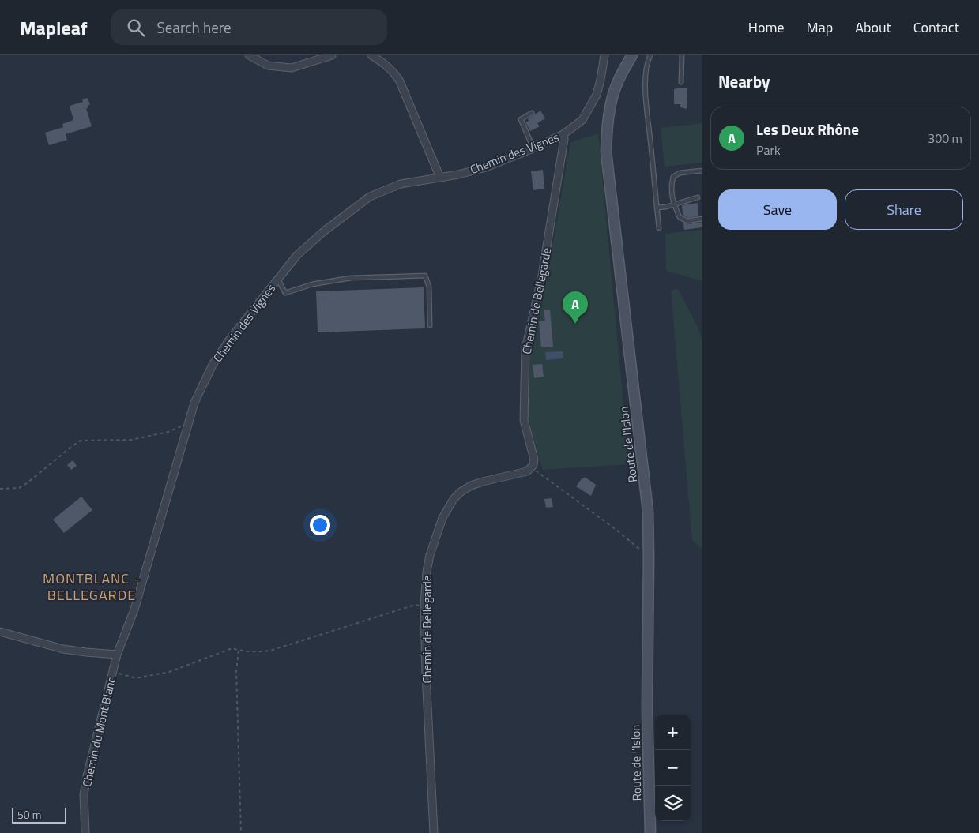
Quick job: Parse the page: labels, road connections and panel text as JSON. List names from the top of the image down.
{
  "streets": {
    "street": [
      "Chemin des Vignes",
      "Chemin de Bellegarde",
      "Route de l'Islon",
      "Chemin du Mont Blanc"
    ]
  },
  "crossings": [
    ["Chemin des Vignes", "Chemin de Bellegarde"],
    ["Chemin des Vignes", "Chemin du Mont Blanc"]
  ],
  "districts": ["MONTBLANC - BELLEGARDE"],
  "scale_bar": "50 m",
  "page": {
    "header": "Mapleaf",
    "search": "Search here",
    "nav": [
      "Home",
      "Map",
      "About",
      "Contact"
    ],
    "heading": "Nearby",
    "list": [
      {
        "mark": "A",
        "name": "Les Deux Rhône",
        "note": "Park",
        "value": "300 m"
      }
    ],
    "buttons": ["Save", "Share"],
    "pins": "A",
    "map_buttons": ["+", "−"],
    "scale": "50 m"
  }
}
